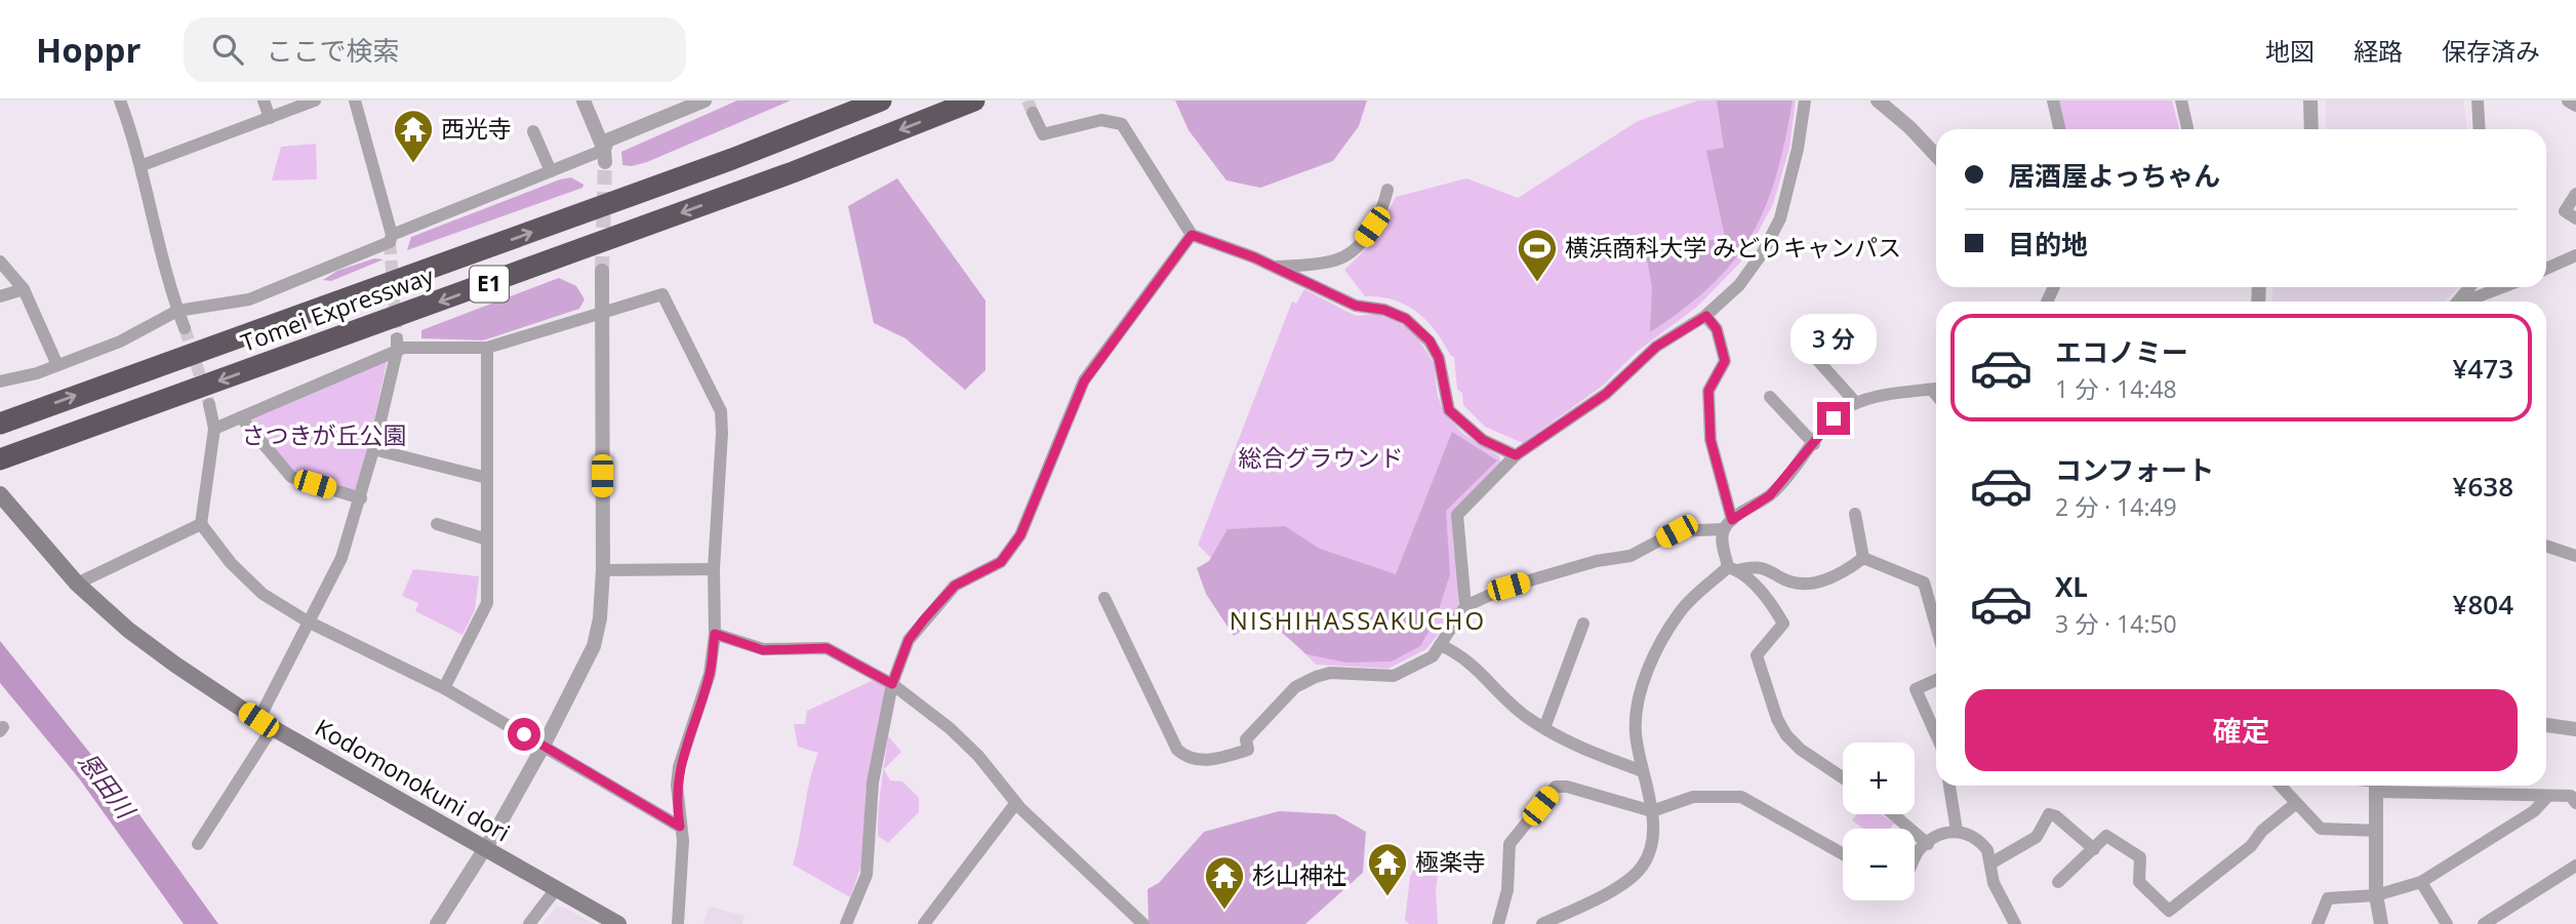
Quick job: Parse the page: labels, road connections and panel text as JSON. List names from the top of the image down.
{
  "streets": {
    "highway": ["E1", "Tomei Expressway"],
    "main road": ["Kodomonokuni dori"]
  },
  "districts": ["NISHIHASSAKUCHO"],
  "water": ["恩田川"],
  "parks": ["さつきが丘公園", "総合グラウンド"],
  "places": {
    "temple": ["西光寺", "極楽寺", "杉山神社"],
    "sports": ["横浜商科大学 みどりキャンパス"]
  },
  "page": {
    "header": "Hoppr",
    "search": "ここで検索",
    "nav": ["地図", "経路", "保存済み"],
    "banner": ["居酒屋よっちゃん", "目的地"],
    "bubble": "3 分",
    "list": [
      {
        "name": "エコノミー",
        "note": "1 分 · 14:48",
        "value": "¥473"
      },
      {
        "name": "コンフォート",
        "note": "2 分 · 14:49",
        "value": "¥638"
      },
      {
        "name": "XL",
        "note": "3 分 · 14:50",
        "value": "¥804"
      }
    ],
    "buttons": "確定",
    "map_buttons": ["+", "−"]
  }
}
